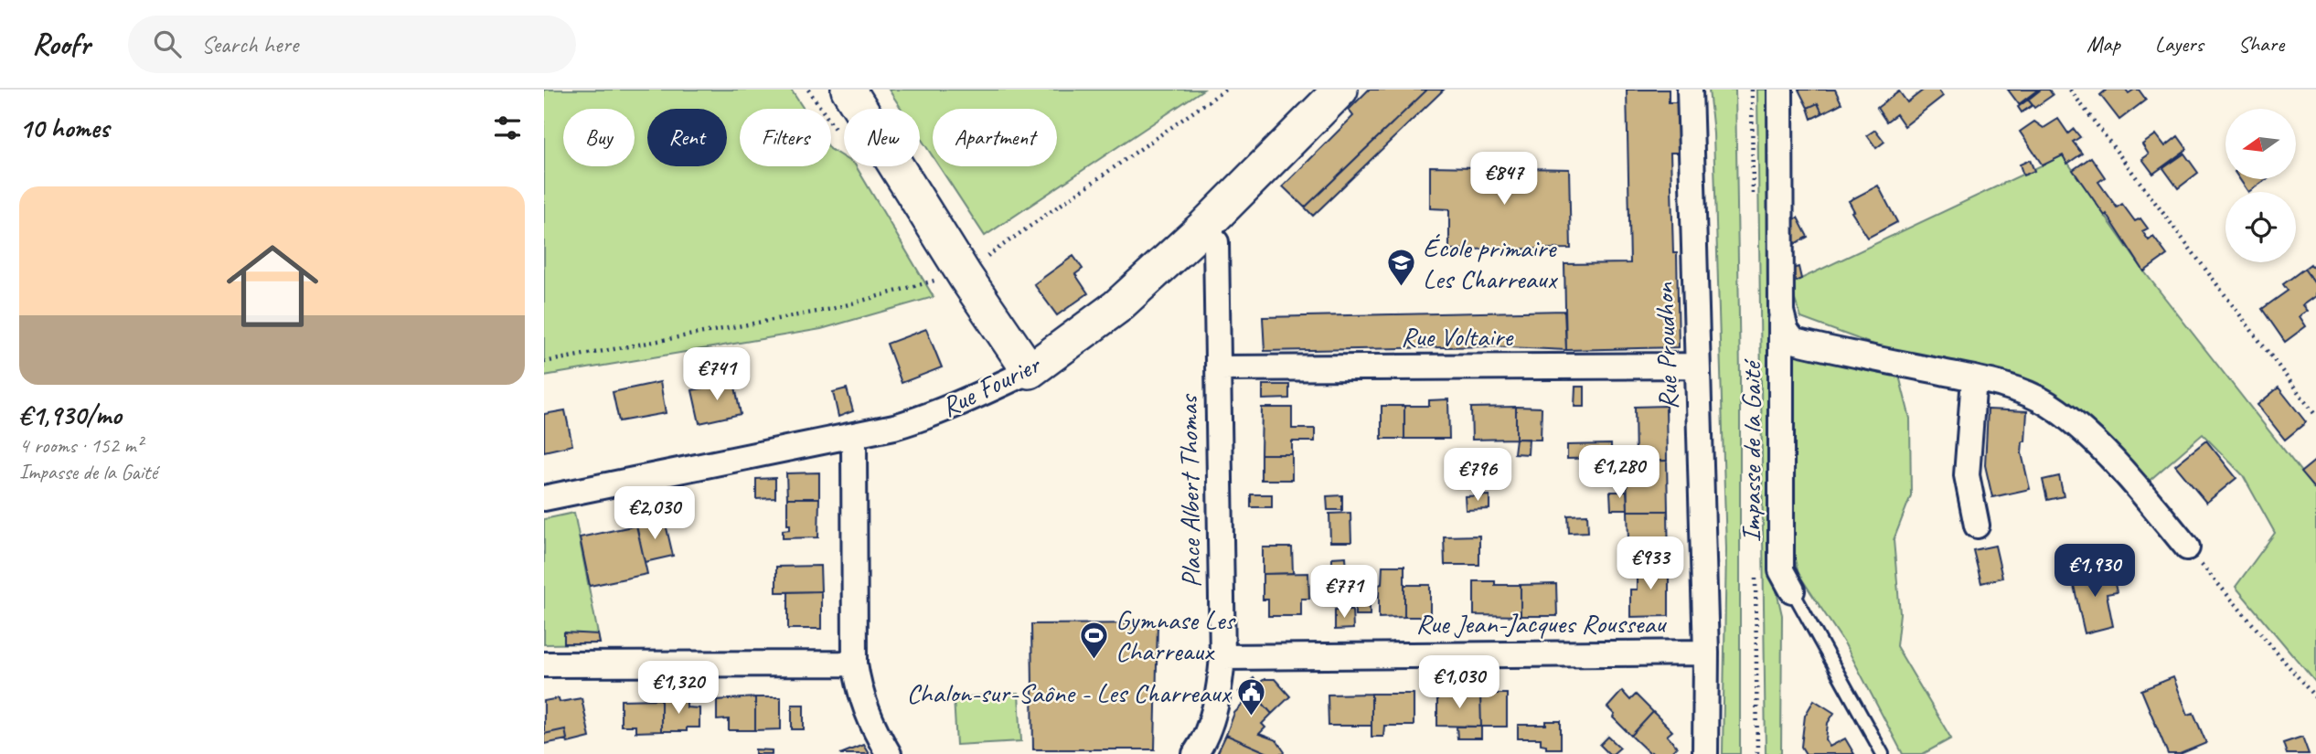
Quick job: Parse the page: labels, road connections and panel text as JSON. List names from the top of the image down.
{
  "streets": {
    "main road": ["Rue Fourier"],
    "street": [
      "Rue Voltaire",
      "Rue Proudhon",
      "Impasse de la Gaité",
      "Place Albert Thomas",
      "Rue Jean-Jacques Rousseau"
    ]
  },
  "crossings": [
    ["Rue Voltaire", "Rue Proudhon"],
    ["Rue Voltaire", "Place Albert Thomas"],
    ["Rue Proudhon", "Rue Jean-Jacques Rousseau"],
    ["Rue Fourier", "Place Albert Thomas"],
    ["Place Albert Thomas", "Rue Jean-Jacques Rousseau"]
  ],
  "places": {
    "school or university": ["École primaire Les Charreaux"],
    "sports": ["Gymnase Les Charreaux"],
    "public building": ["Chalon-sur-Saône - Les Charreaux"]
  },
  "north": "left",
  "page": {
    "header": "Roofr",
    "search": "Search here",
    "nav": ["Map", "Layers", "Share"],
    "heading": "10 homes",
    "chip": [
      "Buy",
      "Rent",
      "Filters",
      "New",
      "Apartment"
    ],
    "price": [
      "€847",
      "€741",
      "€1,280",
      "€796",
      "€2,030",
      "€933",
      "€1,930",
      "€771",
      "€1,030",
      "€1,320"
    ],
    "list": [
      {
        "name": "€1,930/mo",
        "note": "4 rooms · 152 m² · Impasse de la Gaité"
      }
    ]
  }
}
